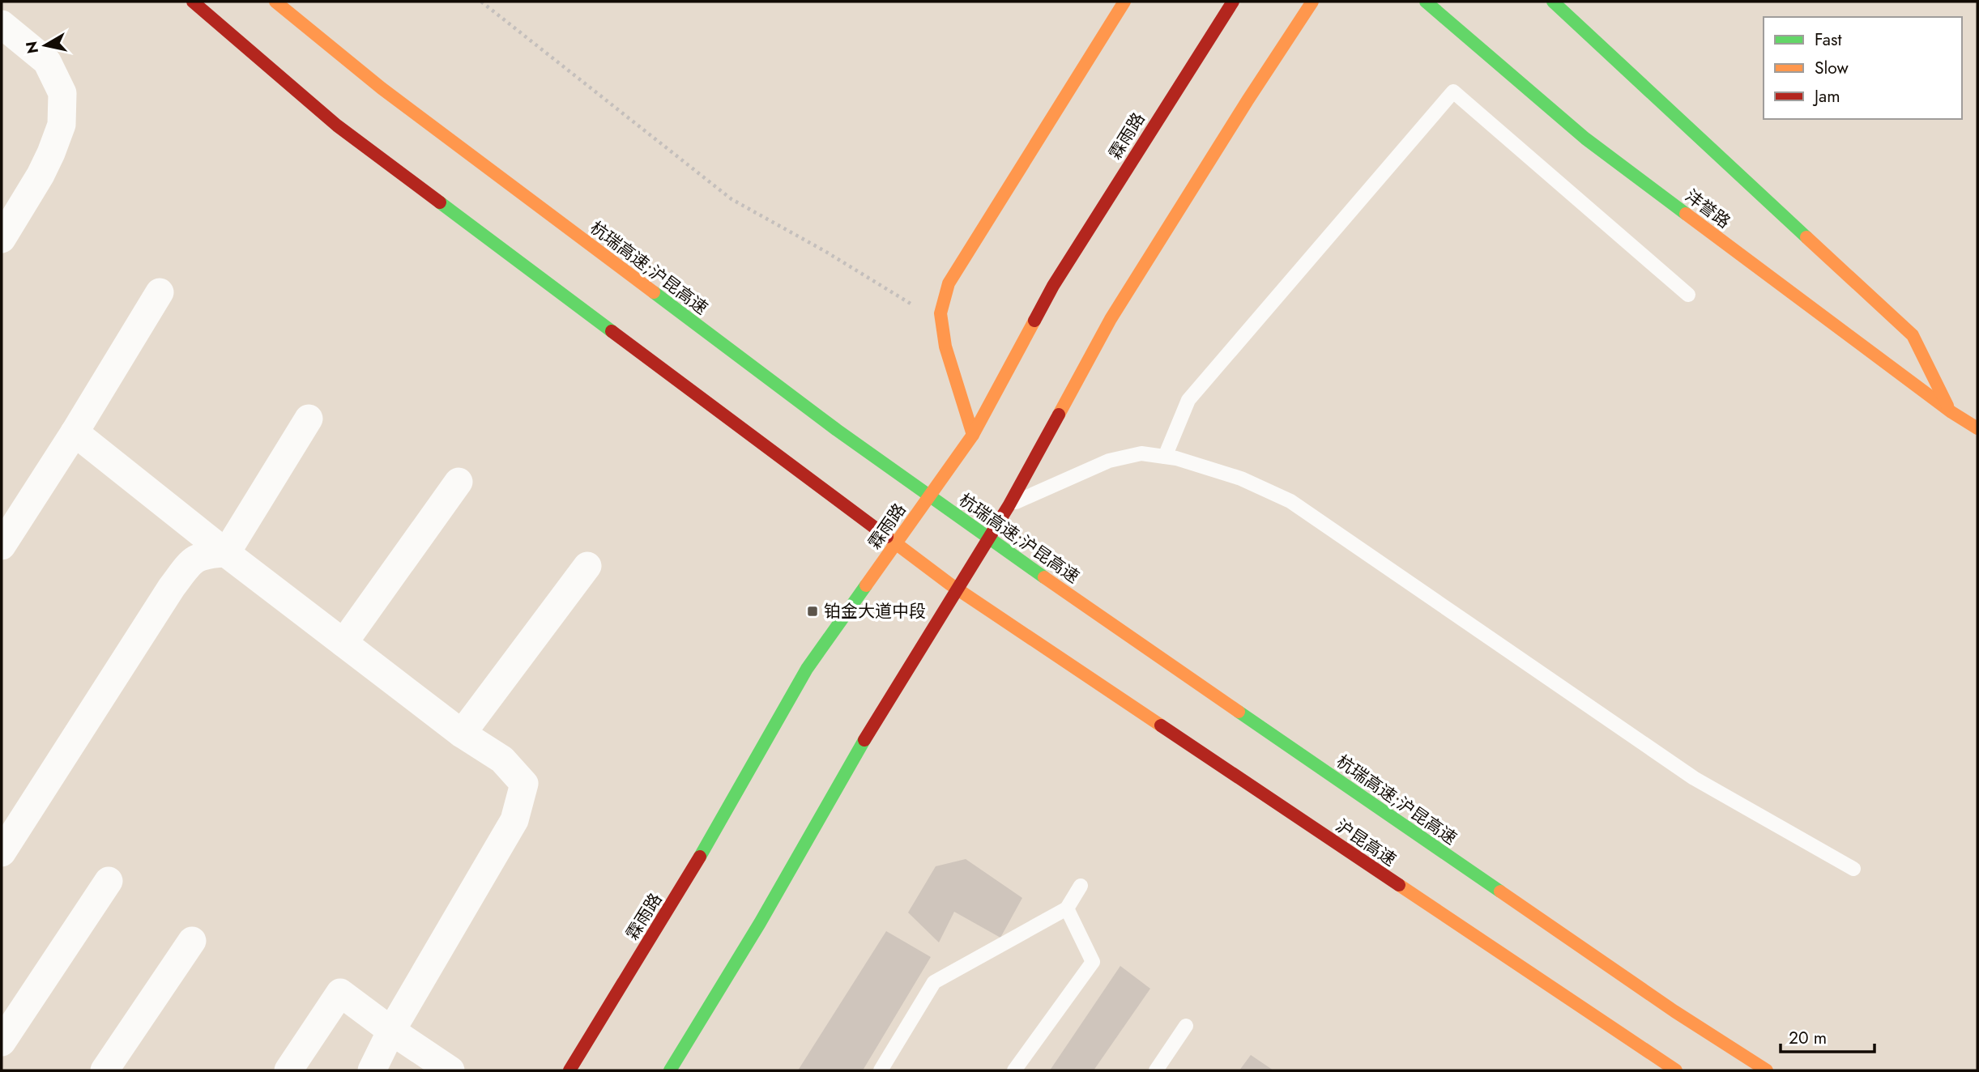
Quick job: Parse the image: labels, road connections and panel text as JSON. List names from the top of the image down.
{
  "streets": {
    "main road": [
      "霖雨路",
      "沣誉路",
      "杭瑞高速;沪昆高速",
      "沪昆高速"
    ]
  },
  "places": {
    "transit": ["铂金大道中段"]
  },
  "legend": ["Fast", "Slow", "Jam"],
  "scale_bar": "20 m",
  "north": "left"
}
